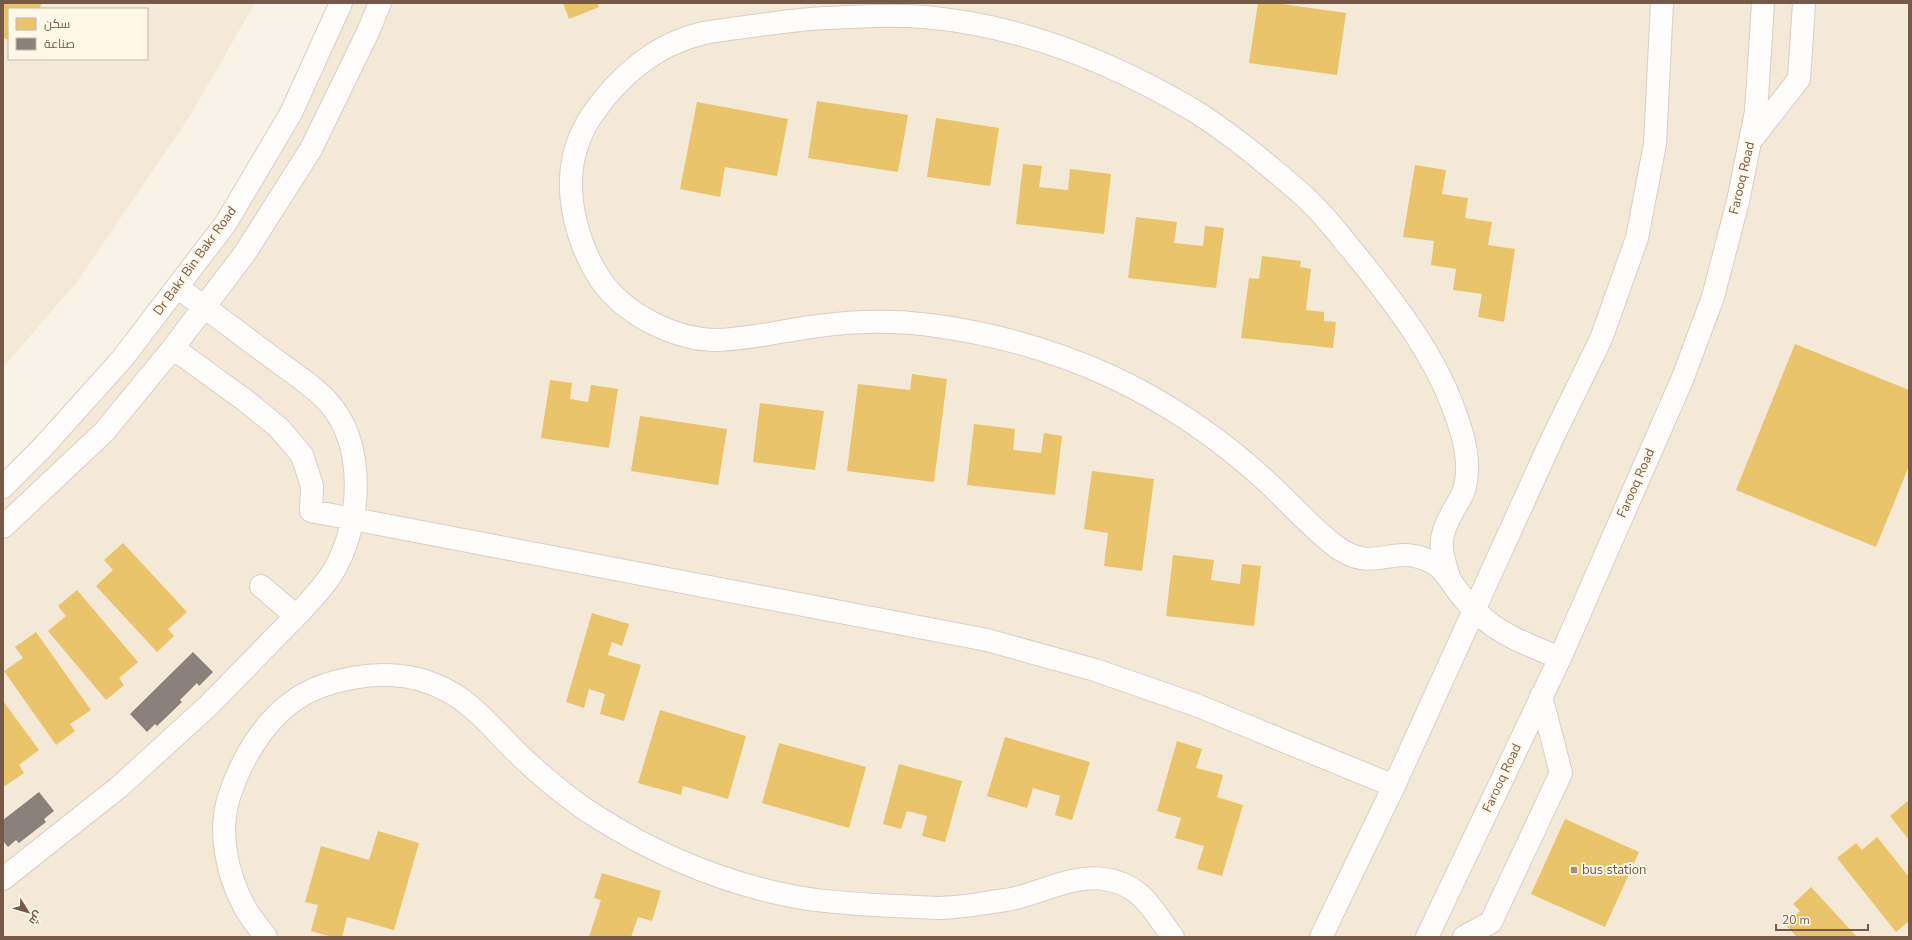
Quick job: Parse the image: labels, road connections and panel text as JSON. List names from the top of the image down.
{
  "streets": {
    "street": ["Farooq Road", "Dr Bakr Bin Bakr Road"]
  },
  "places": {
    "transit": ["bus station"]
  },
  "legend": ["سكن", "صناعة"],
  "scale_bar": "20 m",
  "north": "bottom right"
}
